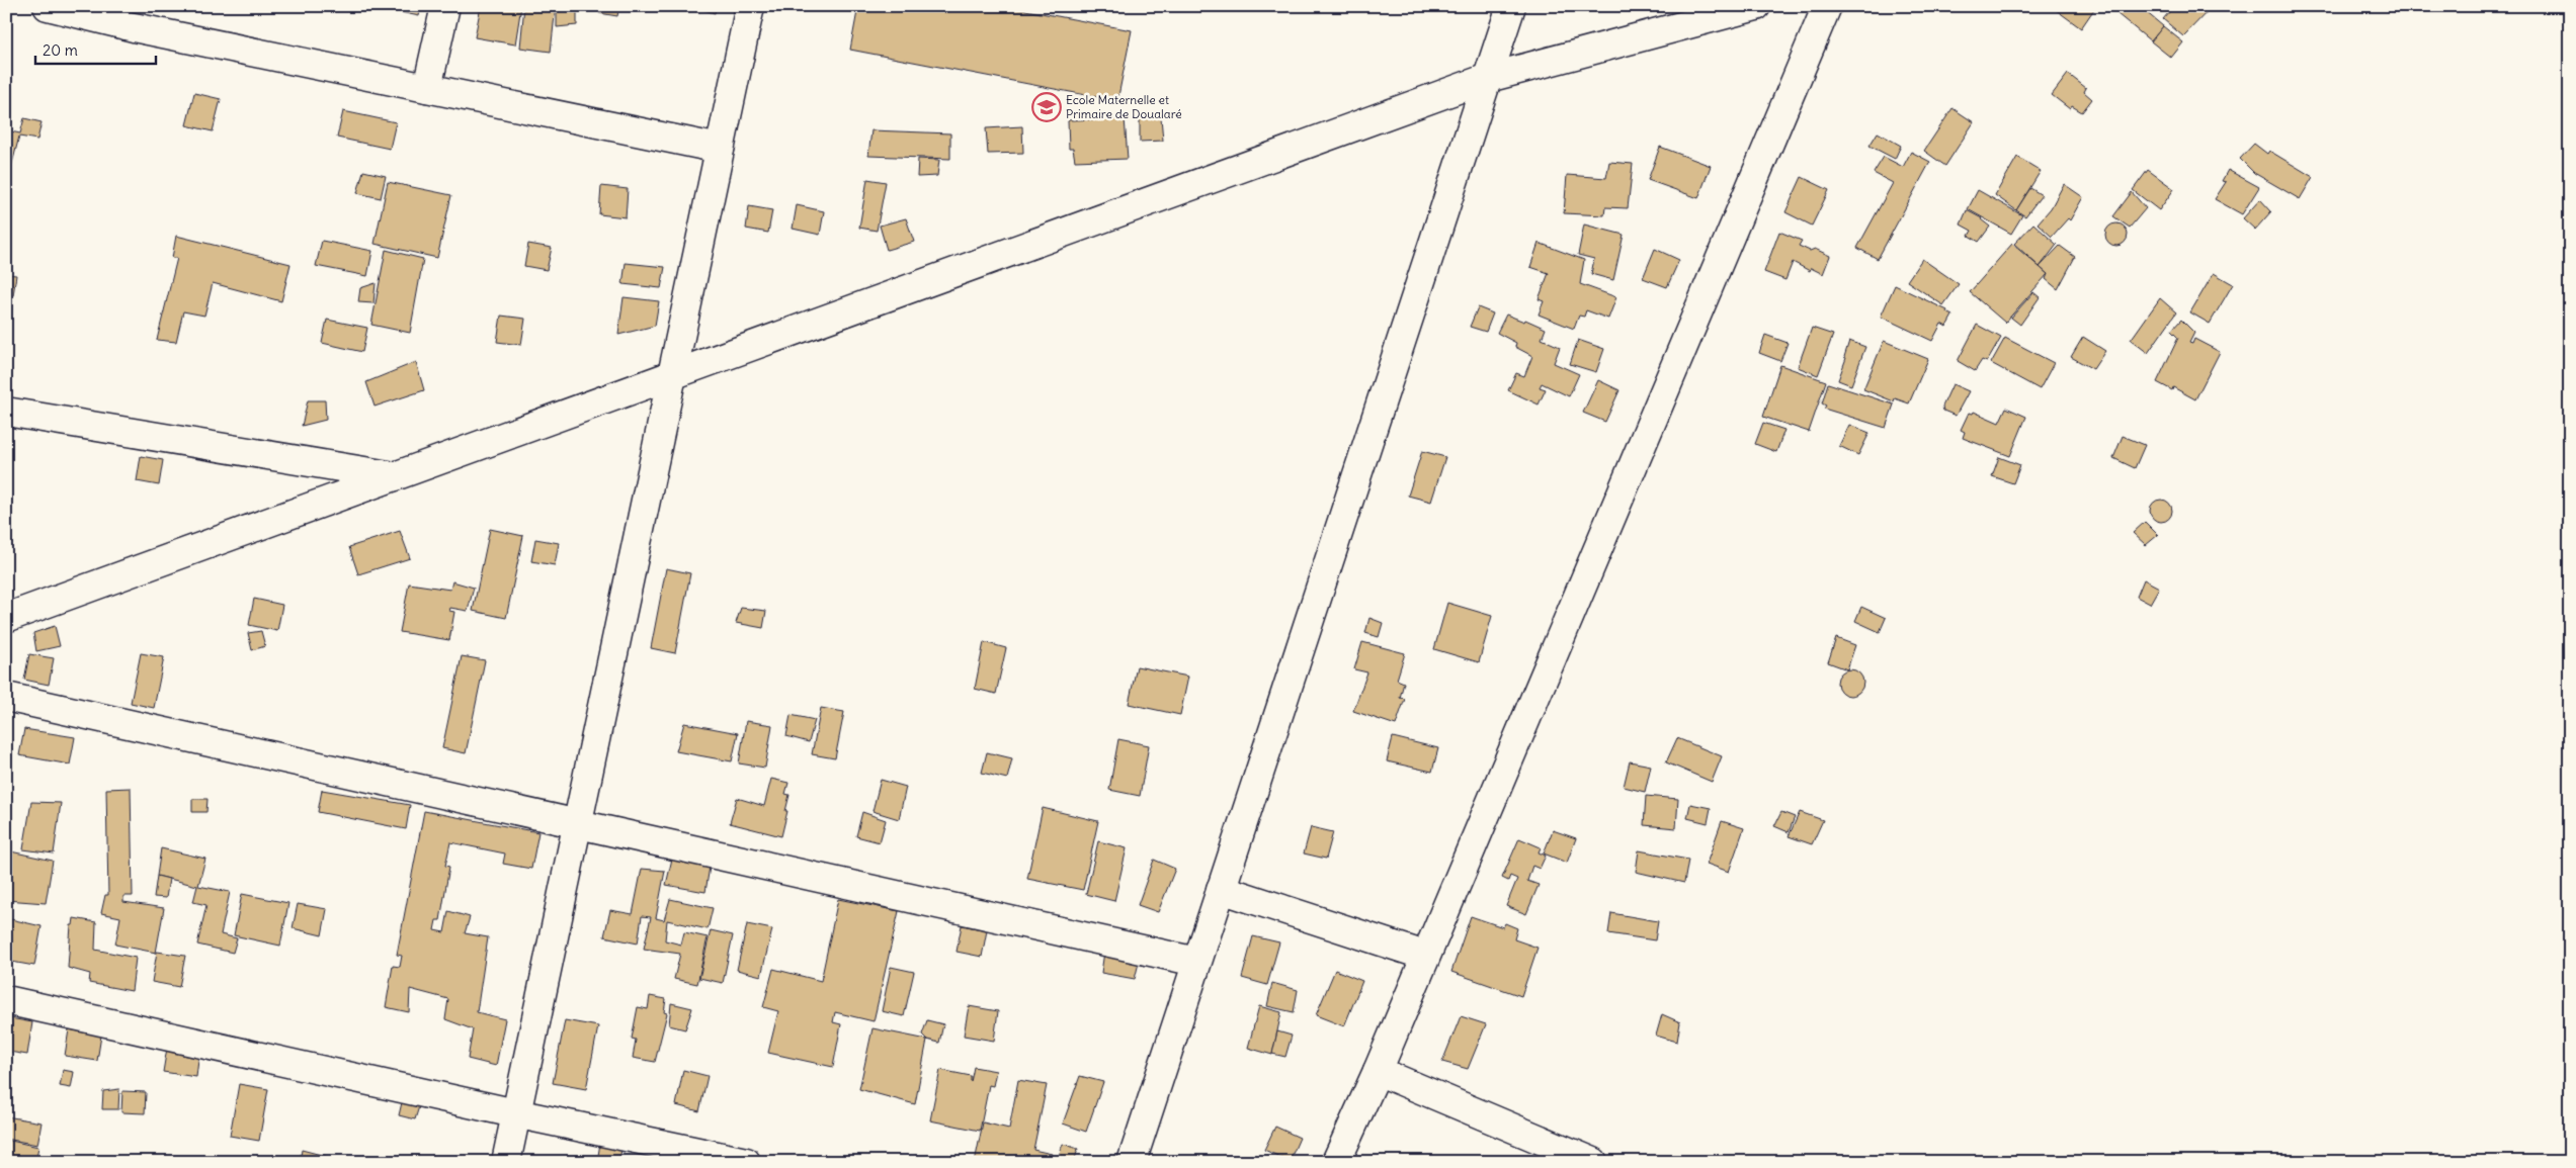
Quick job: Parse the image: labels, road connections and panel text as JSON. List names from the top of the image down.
{
  "places": {
    "school or university": ["Ecole Maternelle et Primaire de Doualaré"]
  },
  "scale_bar": "20 m"
}
